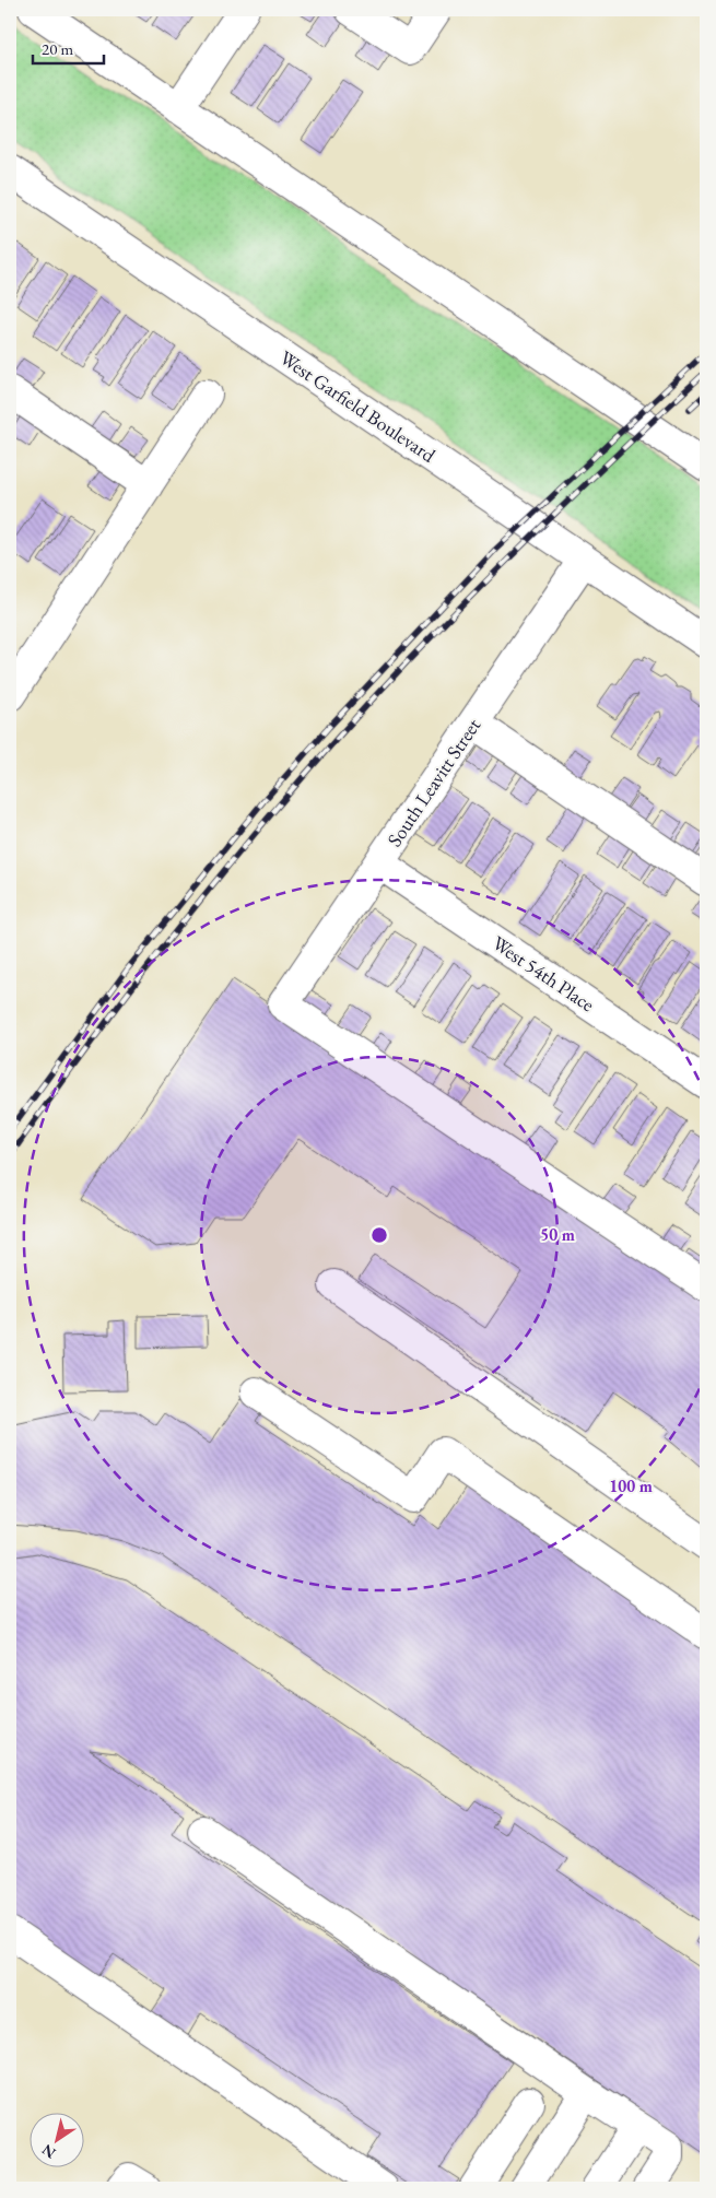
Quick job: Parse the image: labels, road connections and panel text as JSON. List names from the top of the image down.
{
  "streets": {
    "street": ["West Garfield Boulevard", "South Leavitt Street", "West 54th Place"]
  },
  "crossings": [
    ["West Garfield Boulevard", "South Leavitt Street"],
    ["South Leavitt Street", "West 54th Place"]
  ],
  "scale_bar": "20 m",
  "north": "bottom left",
  "rings": ["50 m", "100 m"]
}
